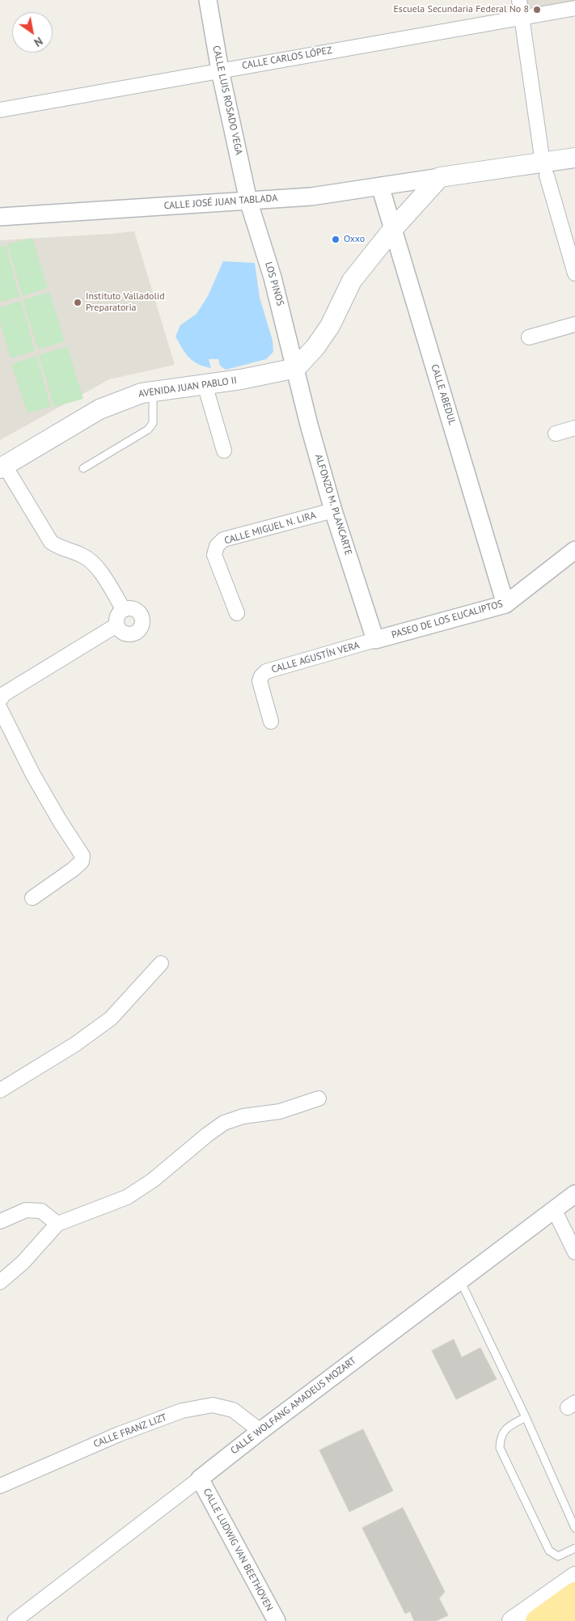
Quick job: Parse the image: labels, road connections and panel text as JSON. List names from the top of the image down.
{
  "streets": {
    "main road": ["CALLE JOSÉ JUAN TABLADA", "AVENIDA JUAN PABLO II"],
    "street": [
      "CALLE CARLOS LÓPEZ",
      "CALLE LUIS ROSADO VEGA",
      "LOS PINOS",
      "CALLE ABEDUL",
      "ALFONZO M. PLANCARTE",
      "CALLE MIGUEL N. LIRA",
      "PASEO DE LOS EUCALIPTOS",
      "CALLE AGUSTÍN VERA",
      "CALLE WOLFANG AMADEUS MOZART",
      "CALLE FRANZ LIZT",
      "CALLE LUDWIG VAN BEETHOVEN"
    ]
  },
  "crossings": [
    ["CALLE CARLOS LÓPEZ", "CALLE LUIS ROSADO VEGA"],
    ["CALLE LUIS ROSADO VEGA", "CALLE JOSÉ JUAN TABLADA"],
    ["CALLE LUIS ROSADO VEGA", "LOS PINOS"],
    ["CALLE JOSÉ JUAN TABLADA", "LOS PINOS"],
    ["CALLE JOSÉ JUAN TABLADA", "CALLE ABEDUL"],
    ["LOS PINOS", "AVENIDA JUAN PABLO II"],
    ["LOS PINOS", "ALFONZO M. PLANCARTE"],
    ["AVENIDA JUAN PABLO II", "ALFONZO M. PLANCARTE"],
    ["CALLE ABEDUL", "PASEO DE LOS EUCALIPTOS"],
    ["ALFONZO M. PLANCARTE", "CALLE MIGUEL N. LIRA"],
    ["ALFONZO M. PLANCARTE", "PASEO DE LOS EUCALIPTOS"],
    ["ALFONZO M. PLANCARTE", "CALLE AGUSTÍN VERA"],
    ["PASEO DE LOS EUCALIPTOS", "CALLE AGUSTÍN VERA"],
    ["CALLE WOLFANG AMADEUS MOZART", "CALLE FRANZ LIZT"],
    ["CALLE WOLFANG AMADEUS MOZART", "CALLE LUDWIG VAN BEETHOVEN"]
  ],
  "places": ["Escuela Secundaria Federal No 8", "Oxxo", "Instituto Valladolid Preparatoria"],
  "north": "bottom right"
}
